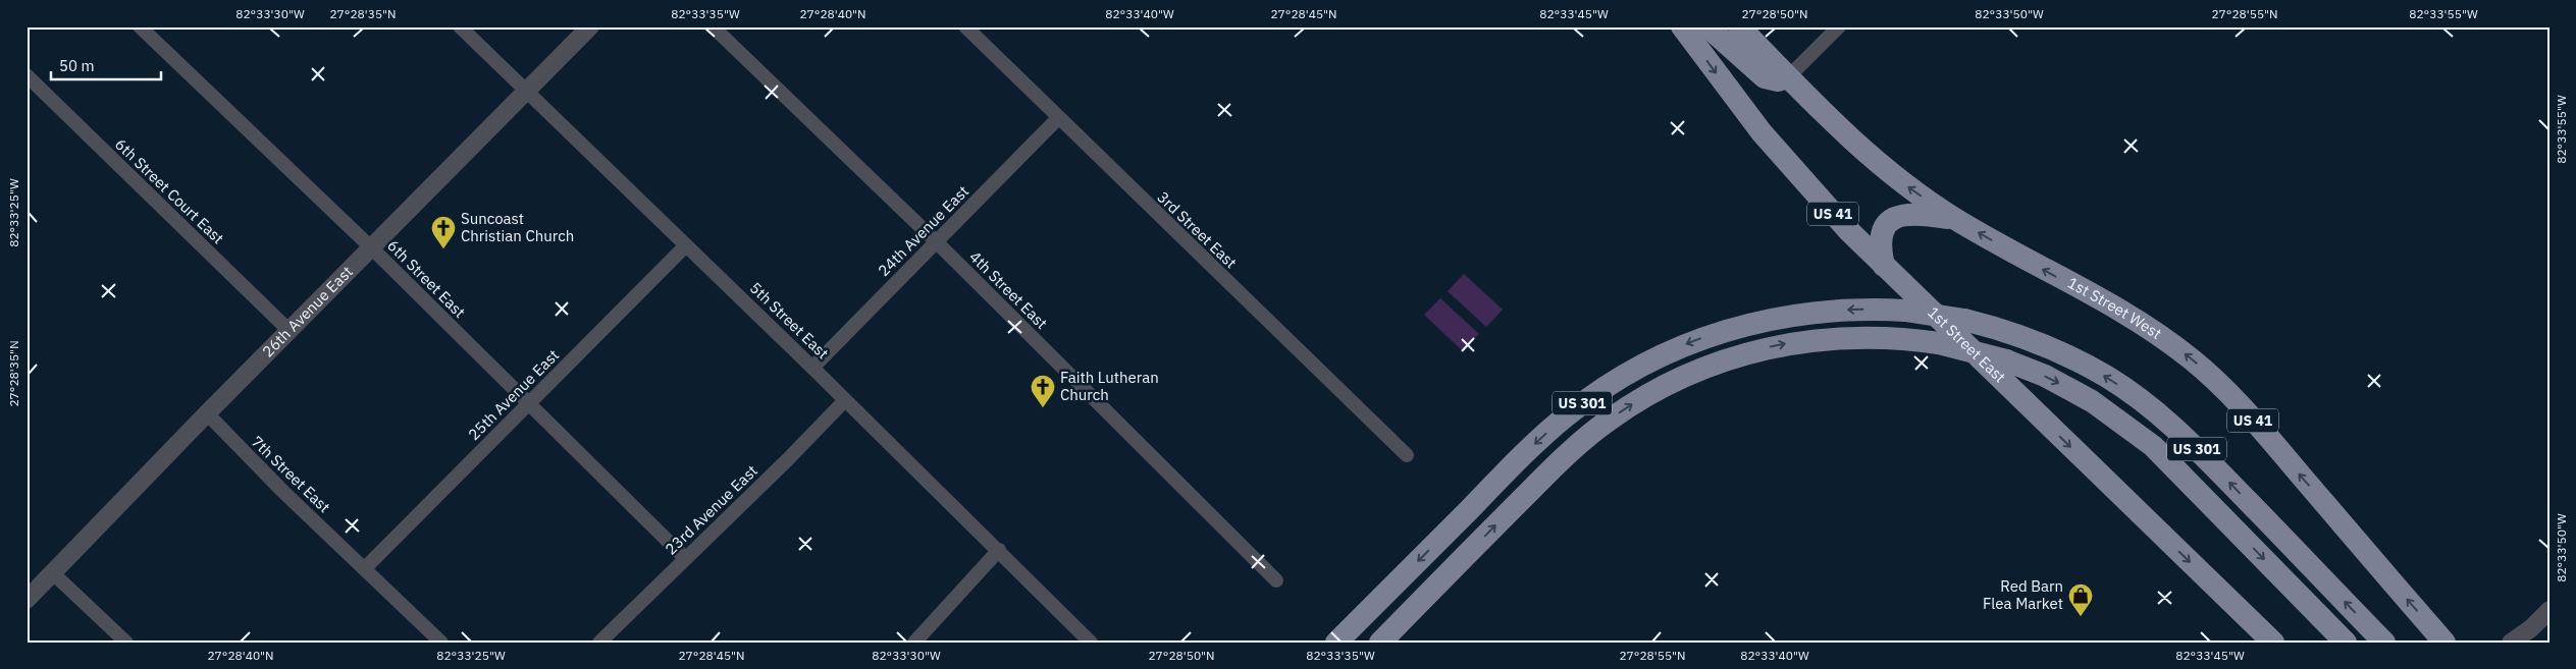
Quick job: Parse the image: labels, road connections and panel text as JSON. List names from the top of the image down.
{
  "streets": {
    "main road": [
      "US 41",
      "1st Street West",
      "1st Street East",
      "US 301"
    ],
    "street": [
      "6th Street Court East",
      "3rd Street East",
      "24th Avenue East",
      "6th Street East",
      "4th Street East",
      "26th Avenue East",
      "5th Street East",
      "25th Avenue East",
      "7th Street East",
      "23rd Avenue East"
    ]
  },
  "crossings": [
    ["6th Street Court East", "26th Avenue East"],
    ["3rd Street East", "24th Avenue East"],
    ["24th Avenue East", "4th Street East"],
    ["24th Avenue East", "5th Street East"],
    ["6th Street East", "26th Avenue East"],
    ["6th Street East", "25th Avenue East"],
    ["6th Street East", "23rd Avenue East"],
    ["26th Avenue East", "5th Street East"],
    ["26th Avenue East", "7th Street East"],
    ["5th Street East", "25th Avenue East"],
    ["5th Street East", "23rd Avenue East"],
    ["25th Avenue East", "7th Street East"]
  ],
  "one_way": ["1st Street West", "1st Street East"],
  "places": {
    "church": ["Suncoast Christian Church", "Faith Lutheran Church"],
    "shop": ["Red Barn Flea Market"]
  },
  "scale_bar": "50 m",
  "coordinates": [
    "82°33'30\"W",
    "27°28'35\"N",
    "82°33'35\"W",
    "27°28'40\"N",
    "82°33'40\"W",
    "27°28'45\"N",
    "82°33'45\"W",
    "27°28'50\"N",
    "82°33'50\"W",
    "27°28'55\"N",
    "82°33'55\"W",
    "82°33'25\"W"
  ]
}
